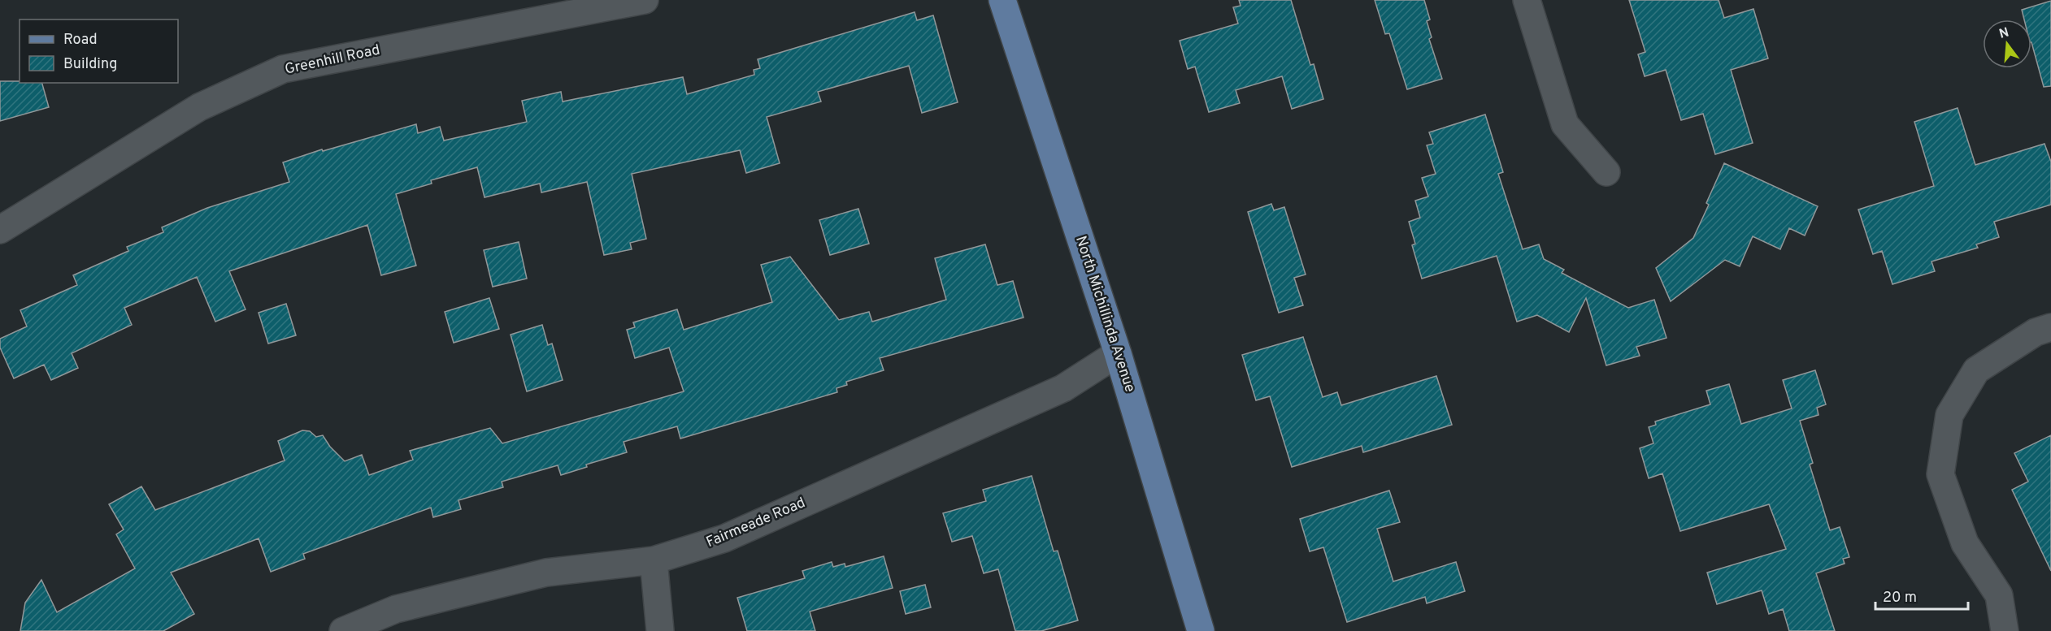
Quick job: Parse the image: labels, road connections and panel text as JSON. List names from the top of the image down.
{
  "streets": {
    "main road": ["North Michillinda Avenue"],
    "street": ["Greenhill Road", "Fairmeade Road"]
  },
  "crossings": [
    ["North Michillinda Avenue", "Fairmeade Road"]
  ],
  "legend": ["Road", "Building"],
  "scale_bar": "20 m",
  "north": "top"
}
